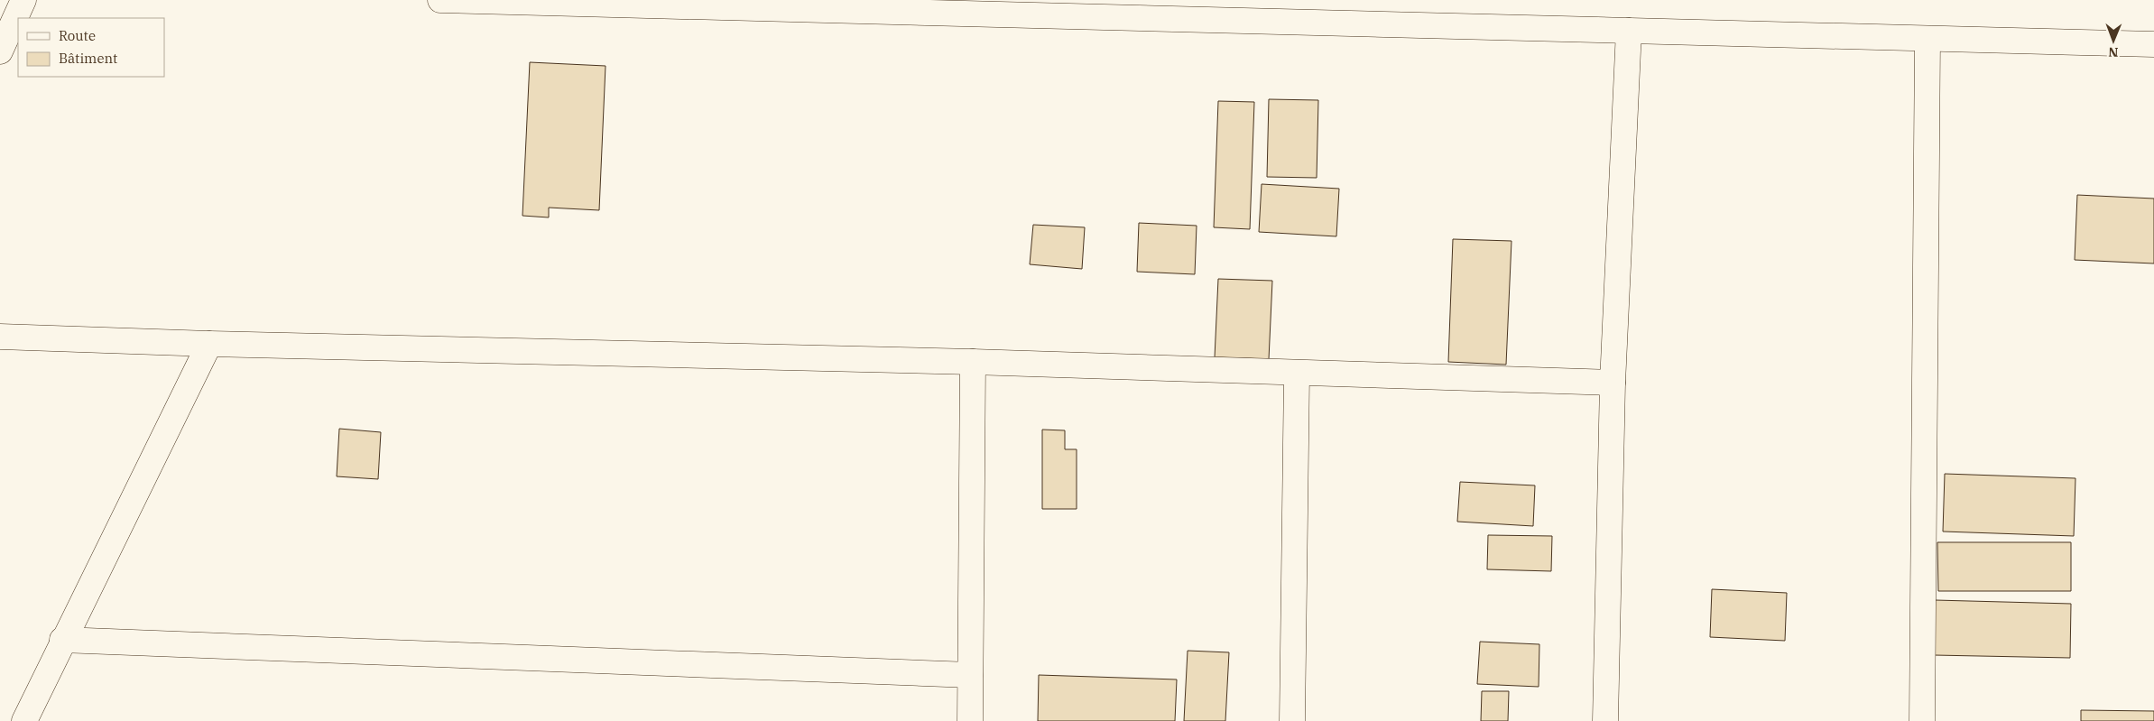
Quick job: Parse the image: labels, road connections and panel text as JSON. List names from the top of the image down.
{
  "legend": ["Route", "Bâtiment"],
  "north": "bottom"
}
